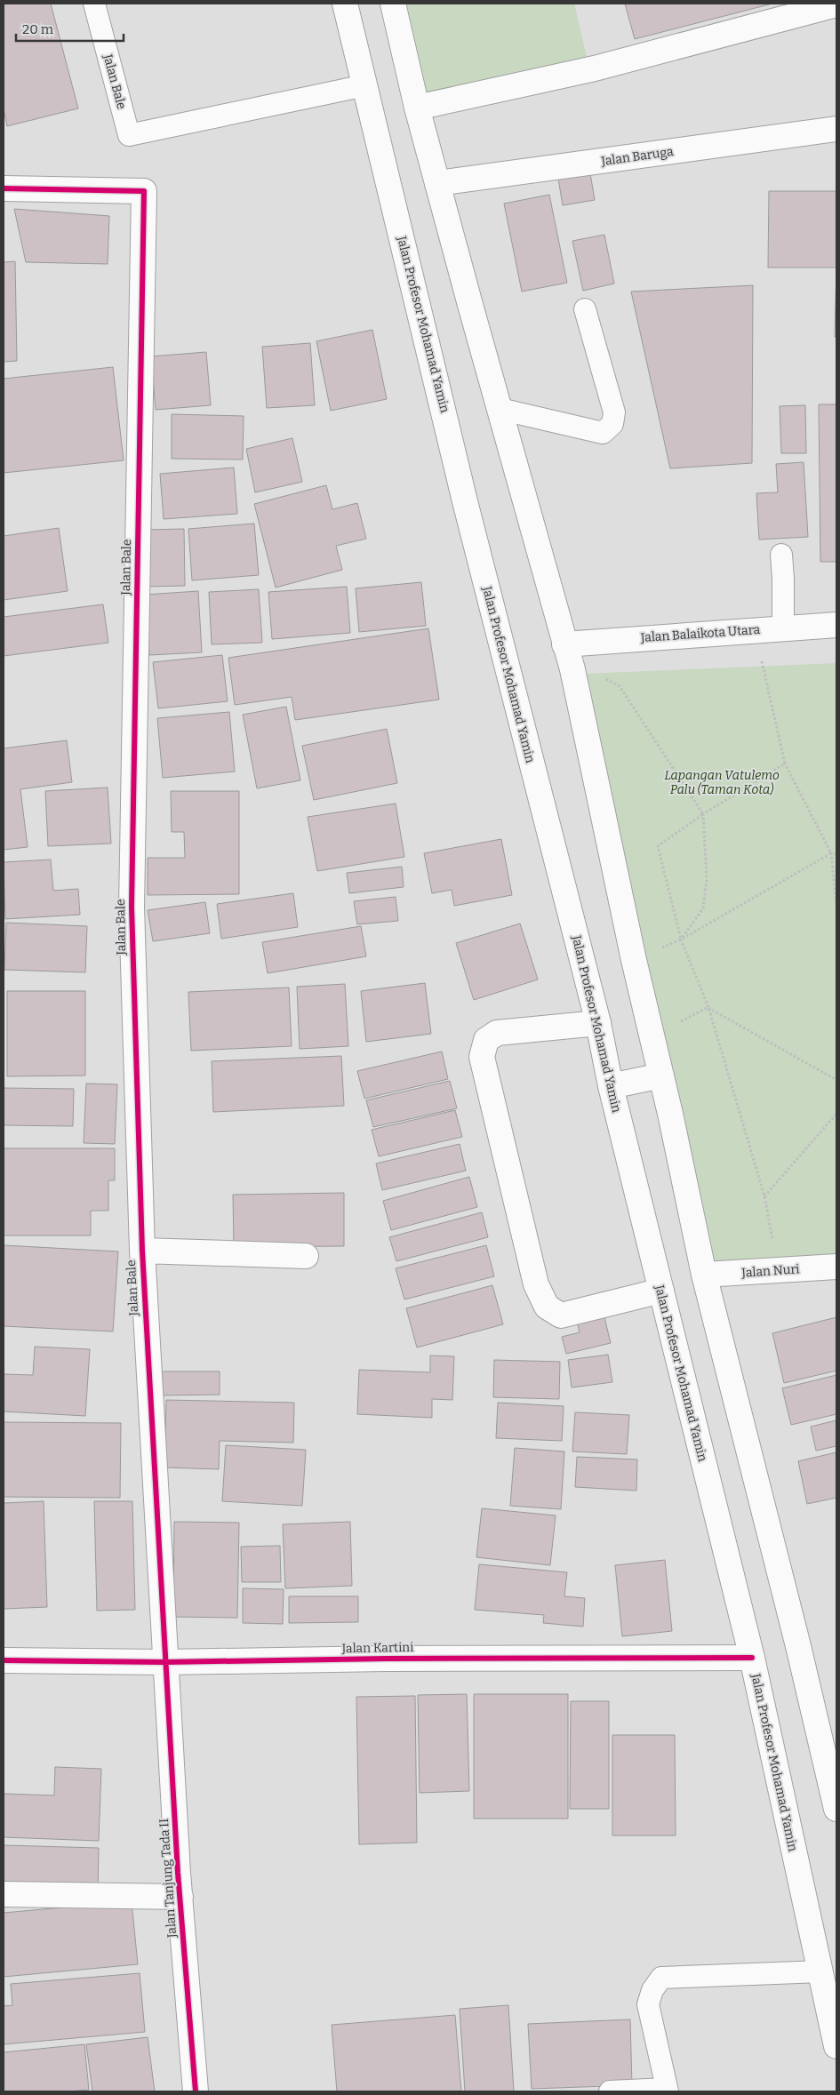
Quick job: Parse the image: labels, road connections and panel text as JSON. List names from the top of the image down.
{
  "streets": {
    "street": [
      "Jalan Bale",
      "Jalan Baruga",
      "Jalan Profesor Mohamad Yamin",
      "Jalan Balaikota Utara",
      "Jalan Nuri",
      "Jalan Kartini",
      "Jalan Tanjung Tada II"
    ]
  },
  "crossings": [
    ["Jalan Bale", "Jalan Profesor Mohamad Yamin"],
    ["Jalan Bale", "Jalan Kartini"],
    ["Jalan Bale", "Jalan Tanjung Tada II"],
    ["Jalan Profesor Mohamad Yamin", "Jalan Kartini"],
    ["Jalan Kartini", "Jalan Tanjung Tada II"]
  ],
  "parks": ["Lapangan Vatulemo Palu (Taman Kota)"],
  "scale_bar": "20 m"
}
